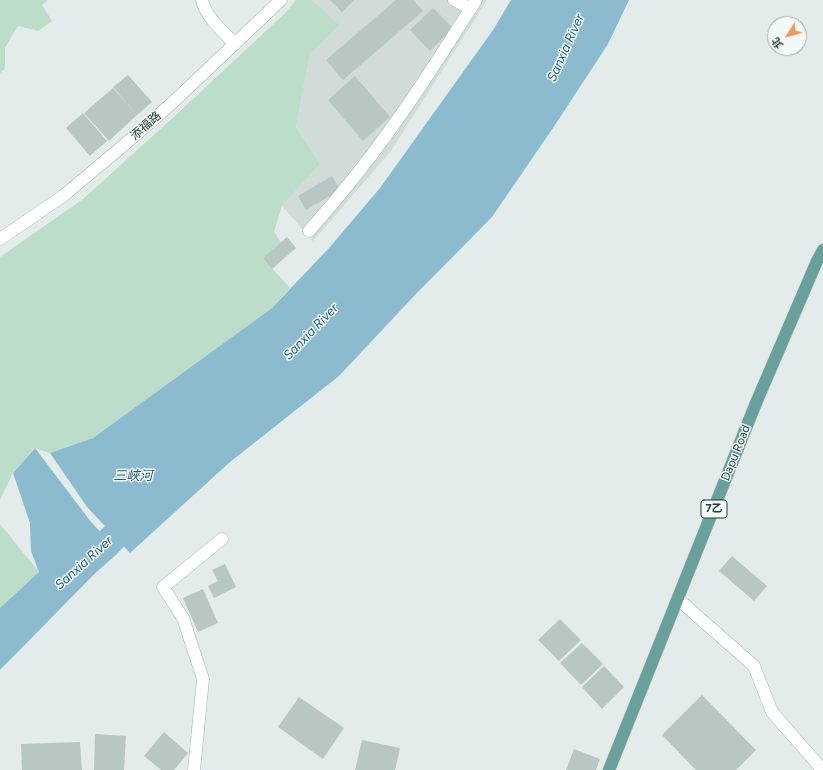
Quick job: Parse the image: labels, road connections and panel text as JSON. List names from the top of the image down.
{
  "streets": {
    "main road": ["Dapu Road", "7乙"],
    "street": ["添福路"]
  },
  "water": ["Sanxia River", "三峽河"],
  "north": "bottom left"
}
